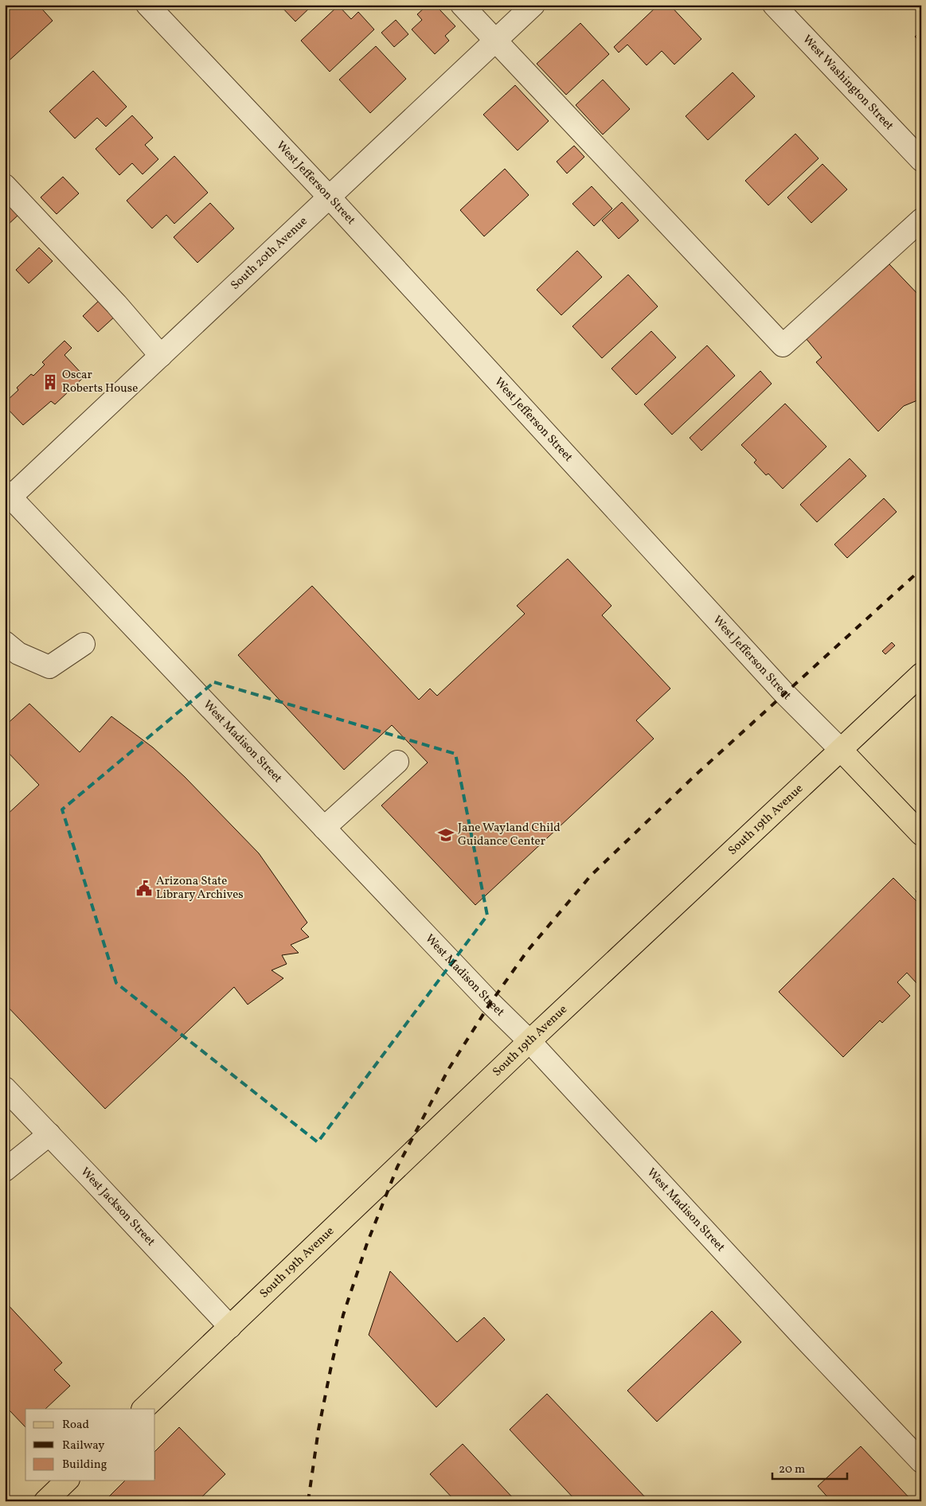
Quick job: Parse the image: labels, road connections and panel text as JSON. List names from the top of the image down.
{
  "streets": {
    "main road": ["West Jefferson Street", "South 19th Avenue"],
    "street": [
      "West Washington Street",
      "South 20th Avenue",
      "West Madison Street",
      "West Jackson Street"
    ]
  },
  "crossings": [
    ["West Jefferson Street", "South 20th Avenue"],
    ["West Jefferson Street", "South 19th Avenue"],
    ["South 20th Avenue", "West Madison Street"],
    ["West Madison Street", "South 19th Avenue"],
    ["South 19th Avenue", "West Jackson Street"]
  ],
  "places": {
    "building": ["Oscar Roberts House"],
    "school or university": ["Jane Wayland Child Guidance Center"],
    "public building": ["Arizona State Library Archives"]
  },
  "legend": ["Road", "Railway", "Building"],
  "scale_bar": "20 m"
}
